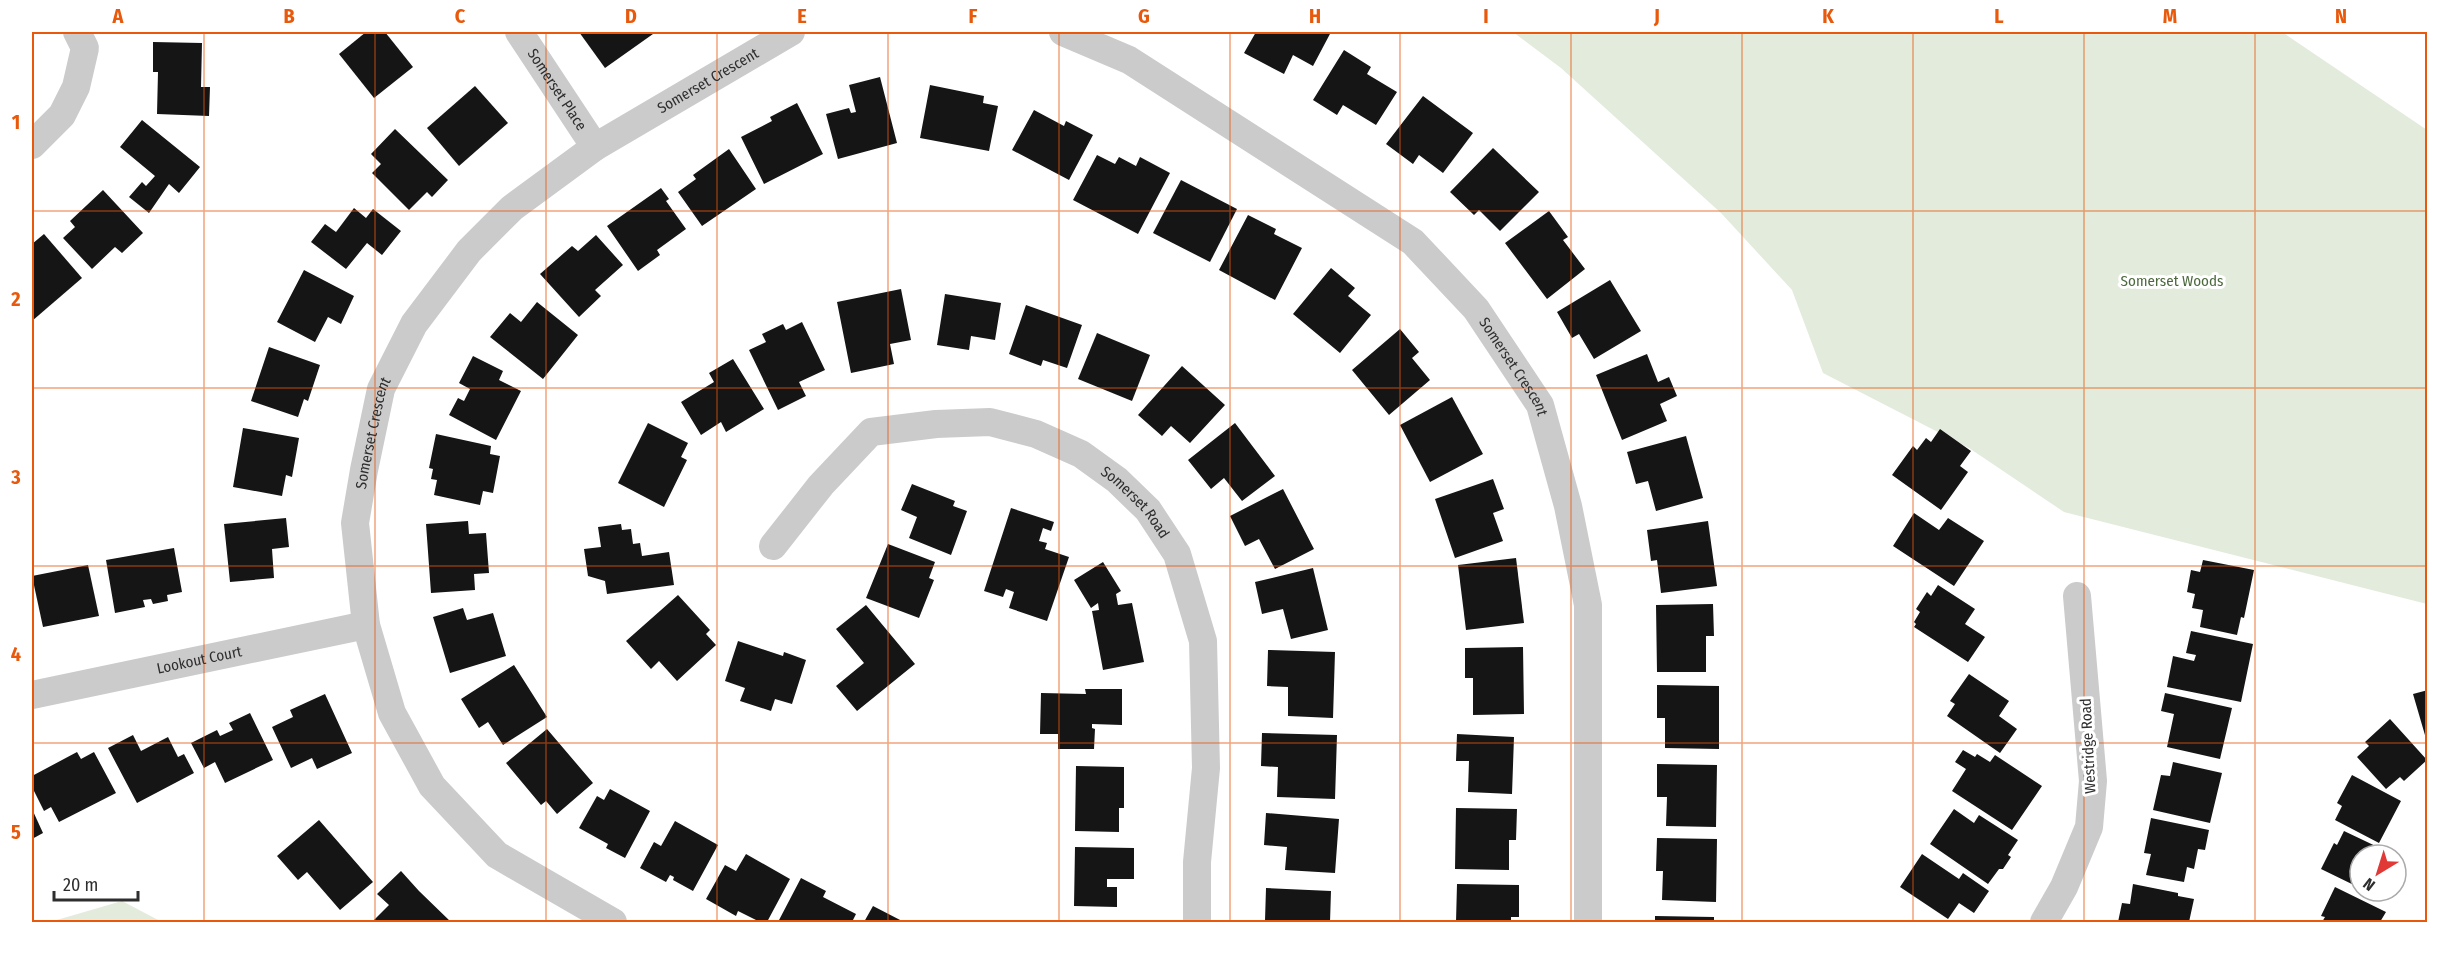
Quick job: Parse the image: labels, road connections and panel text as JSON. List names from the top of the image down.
{
  "streets": {
    "street": [
      "Somerset Crescent",
      "Somerset Place",
      "Somerset Road",
      "Lookout Court",
      "Westridge Road"
    ]
  },
  "crossings": [
    ["Somerset Crescent", "Somerset Place"],
    ["Somerset Crescent", "Lookout Court"]
  ],
  "parks": ["Somerset Woods"],
  "scale_bar": "20 m",
  "north": "bottom left",
  "grid": {
    "columns": [
      "A",
      "B",
      "C",
      "D",
      "E",
      "F",
      "G",
      "H",
      "I",
      "J",
      "K",
      "L",
      "M",
      "N"
    ],
    "rows": [
      "1",
      "2",
      "3",
      "4",
      "5"
    ]
  }
}
